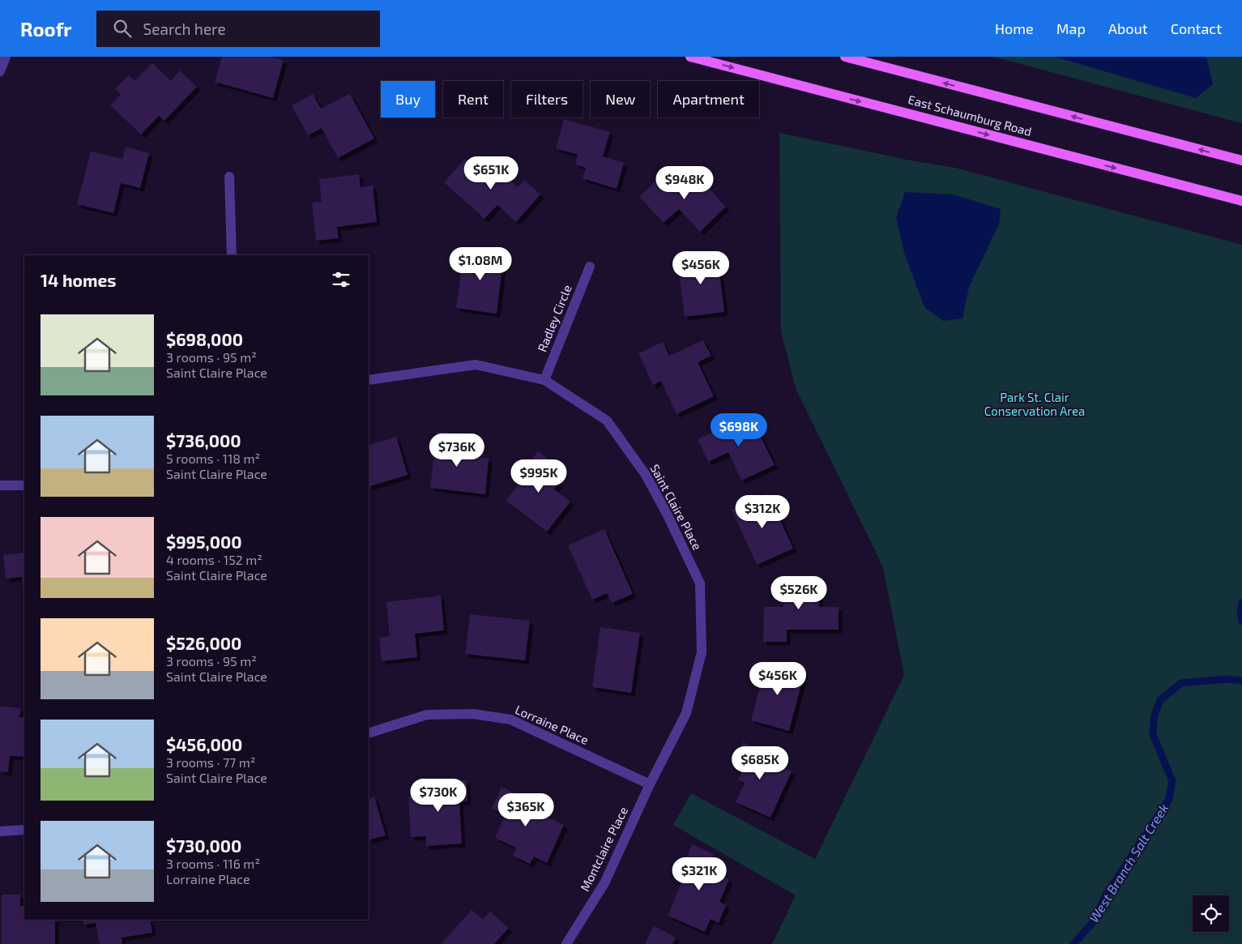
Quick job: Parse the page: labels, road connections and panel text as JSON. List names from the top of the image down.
{
  "streets": {
    "main road": ["East Schaumburg Road"],
    "street": [
      "Radley Circle",
      "Saint Claire Place",
      "Lorraine Place",
      "Montclaire Place"
    ]
  },
  "crossings": [
    ["Radley Circle", "Saint Claire Place"],
    ["Saint Claire Place", "Lorraine Place"],
    ["Saint Claire Place", "Montclaire Place"],
    ["Lorraine Place", "Montclaire Place"]
  ],
  "water": ["West Branch Salt Creek"],
  "parks": ["Park St. Clair Conservation Area"],
  "page": {
    "header": "Roofr",
    "search": "Search here",
    "nav": [
      "Home",
      "Map",
      "About",
      "Contact"
    ],
    "chip": [
      "Buy",
      "Rent",
      "Filters",
      "New",
      "Apartment"
    ],
    "price": [
      "$651K",
      "$948K",
      "$1.08M",
      "$456K",
      "$698K",
      "$736K",
      "$995K",
      "$312K",
      "$526K",
      "$456K",
      "$685K",
      "$730K",
      "$365K",
      "$321K"
    ],
    "heading": "14 homes",
    "list": [
      {
        "name": "$698,000",
        "note": "3 rooms · 95 m² · Saint Claire Place"
      },
      {
        "name": "$736,000",
        "note": "5 rooms · 118 m² · Saint Claire Place"
      },
      {
        "name": "$995,000",
        "note": "4 rooms · 152 m² · Saint Claire Place"
      },
      {
        "name": "$526,000",
        "note": "3 rooms · 95 m² · Saint Claire Place"
      },
      {
        "name": "$456,000",
        "note": "3 rooms · 77 m² · Saint Claire Place"
      },
      {
        "name": "$730,000",
        "note": "3 rooms · 116 m² · Lorraine Place"
      }
    ]
  }
}
